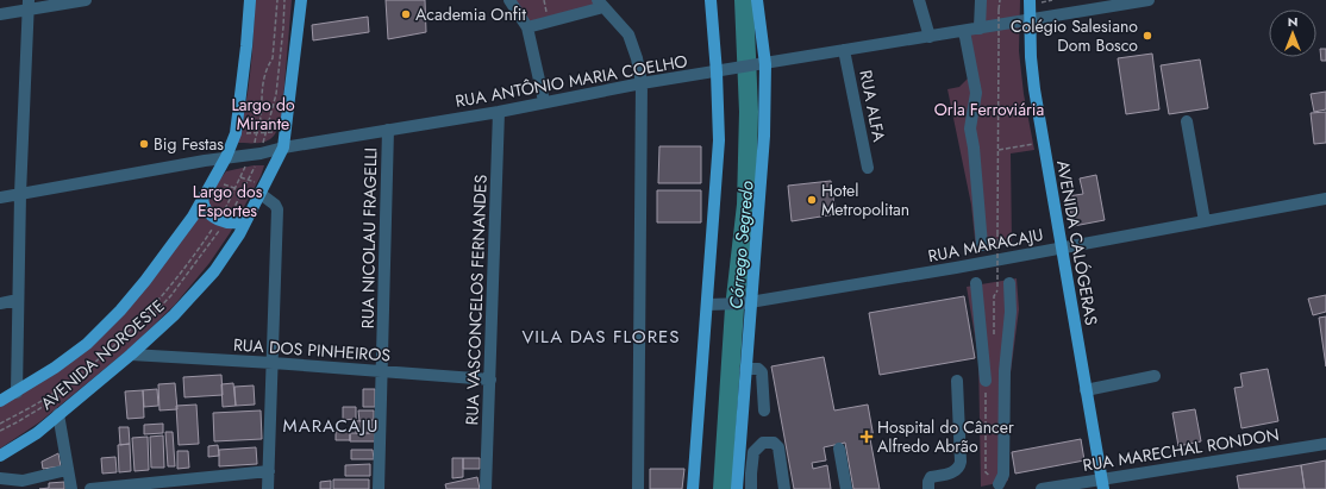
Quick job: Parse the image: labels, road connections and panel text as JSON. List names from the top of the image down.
{
  "streets": {
    "main road": ["AVENIDA CALÓGERAS", "AVENIDA NOROESTE"],
    "street": [
      "RUA ANTÔNIO MARIA COELHO",
      "RUA ALFA",
      "RUA NICOLAU FRAGELLI",
      "RUA MARACAJU",
      "RUA VASCONCELOS FERNANDES",
      "RUA DOS PINHEIROS",
      "RUA MARECHAL RONDON"
    ]
  },
  "crossings": [
    ["RUA ANTÔNIO MARIA COELHO", "RUA ALFA"],
    ["RUA ANTÔNIO MARIA COELHO", "RUA NICOLAU FRAGELLI"],
    ["RUA ANTÔNIO MARIA COELHO", "AVENIDA CALÓGERAS"],
    ["RUA ANTÔNIO MARIA COELHO", "RUA VASCONCELOS FERNANDES"],
    ["RUA ANTÔNIO MARIA COELHO", "AVENIDA NOROESTE"],
    ["RUA NICOLAU FRAGELLI", "RUA DOS PINHEIROS"],
    ["AVENIDA CALÓGERAS", "RUA MARACAJU"],
    ["AVENIDA CALÓGERAS", "RUA MARECHAL RONDON"],
    ["RUA VASCONCELOS FERNANDES", "RUA DOS PINHEIROS"],
    ["RUA DOS PINHEIROS", "AVENIDA NOROESTE"]
  ],
  "districts": ["VILA DAS FLORES", "MARACAJU"],
  "water": ["Córrego Segredo"],
  "parks": ["Largo do Mirante", "Orla Ferroviária", "Largo dos Esportes"],
  "places": {
    "other": [
      "Academia Onfit",
      "Colégio Salesiano Dom Bosco",
      "Big Festas",
      "Hotel Metropolitan"
    ],
    "health": ["Hospital do Câncer Alfredo Abrão"]
  },
  "north": "top"
}
